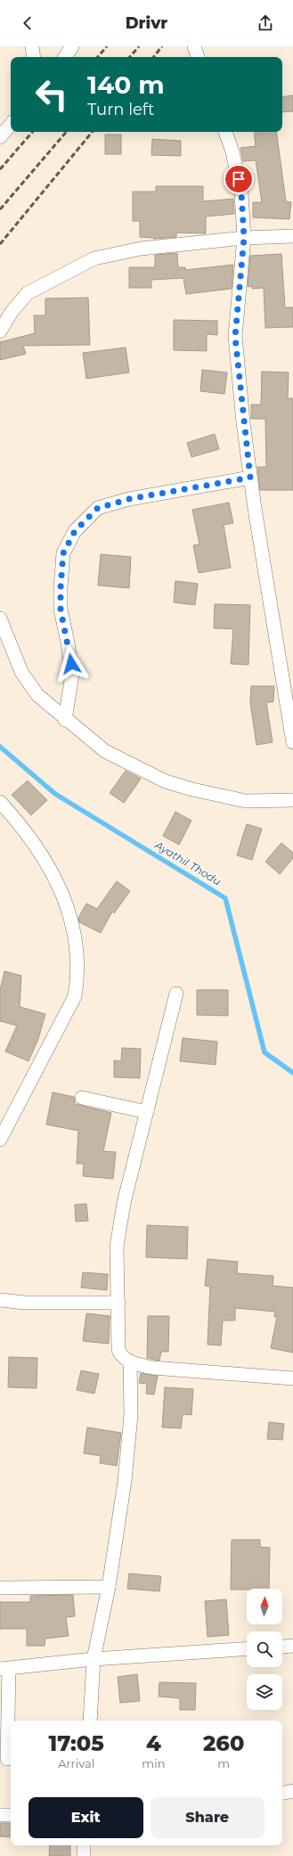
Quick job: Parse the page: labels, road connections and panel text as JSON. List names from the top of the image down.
{
  "water": ["Ayathil Thodu"],
  "north": "top",
  "page": {
    "header": "Drivr",
    "turn": ["140 m", "Turn left"],
    "eta": [
      "17:05",
      "Arrival",
      "4",
      "min",
      "260",
      "m"
    ],
    "buttons": ["Exit", "Share"]
  }
}
